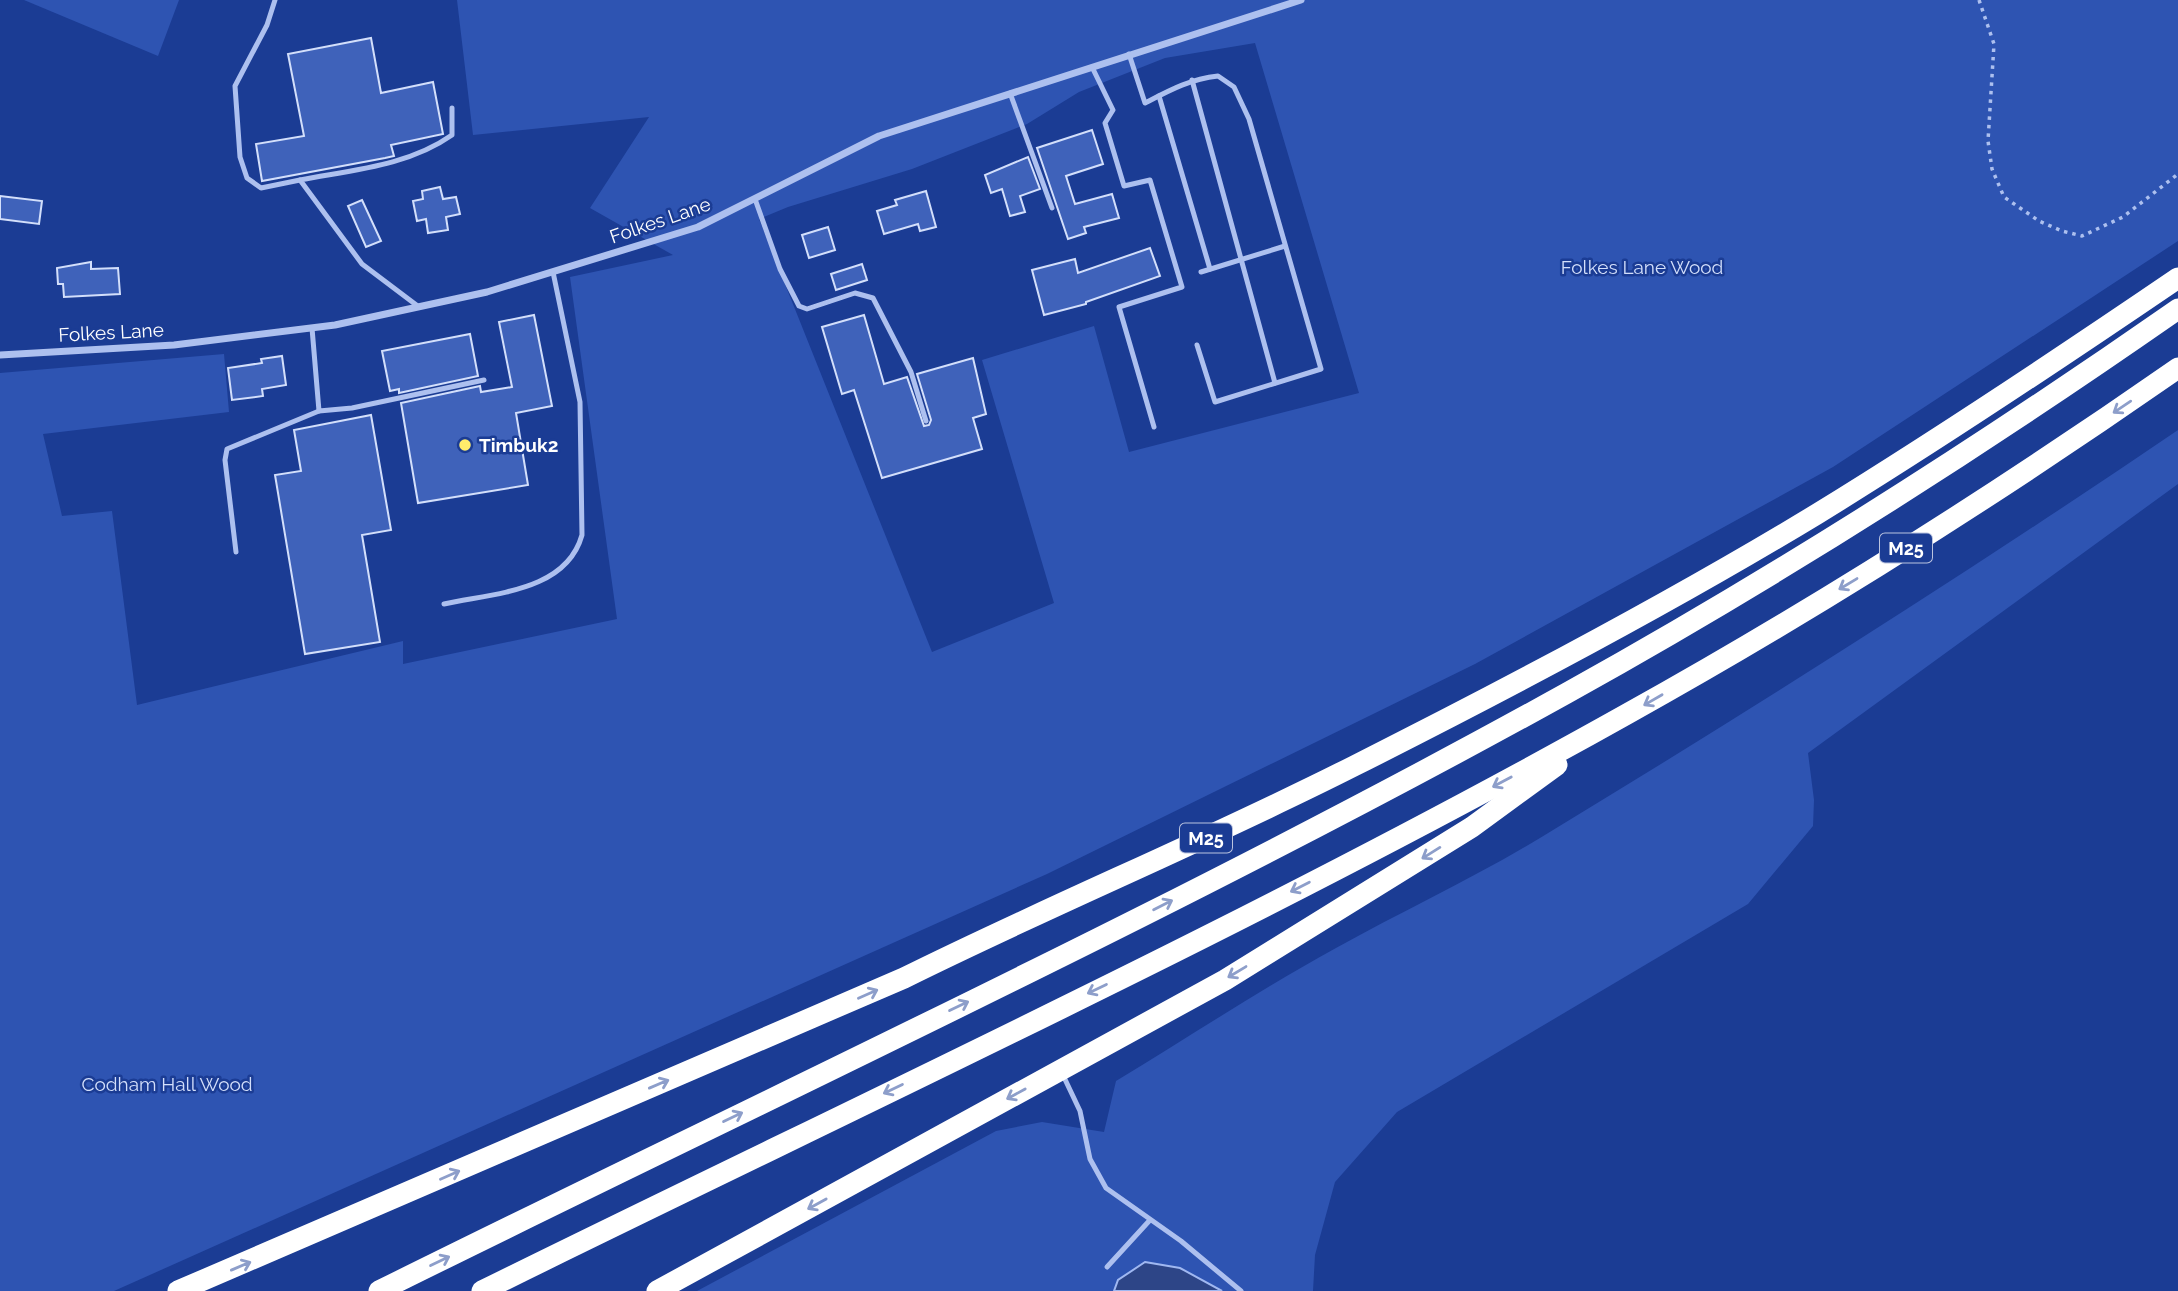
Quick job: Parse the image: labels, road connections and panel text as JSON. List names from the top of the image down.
{
  "streets": {
    "highway": ["M25"],
    "street": ["Folkes Lane"]
  },
  "parks": ["Folkes Lane Wood", "Codham Hall Wood"],
  "places": ["Timbuk2"]
}
